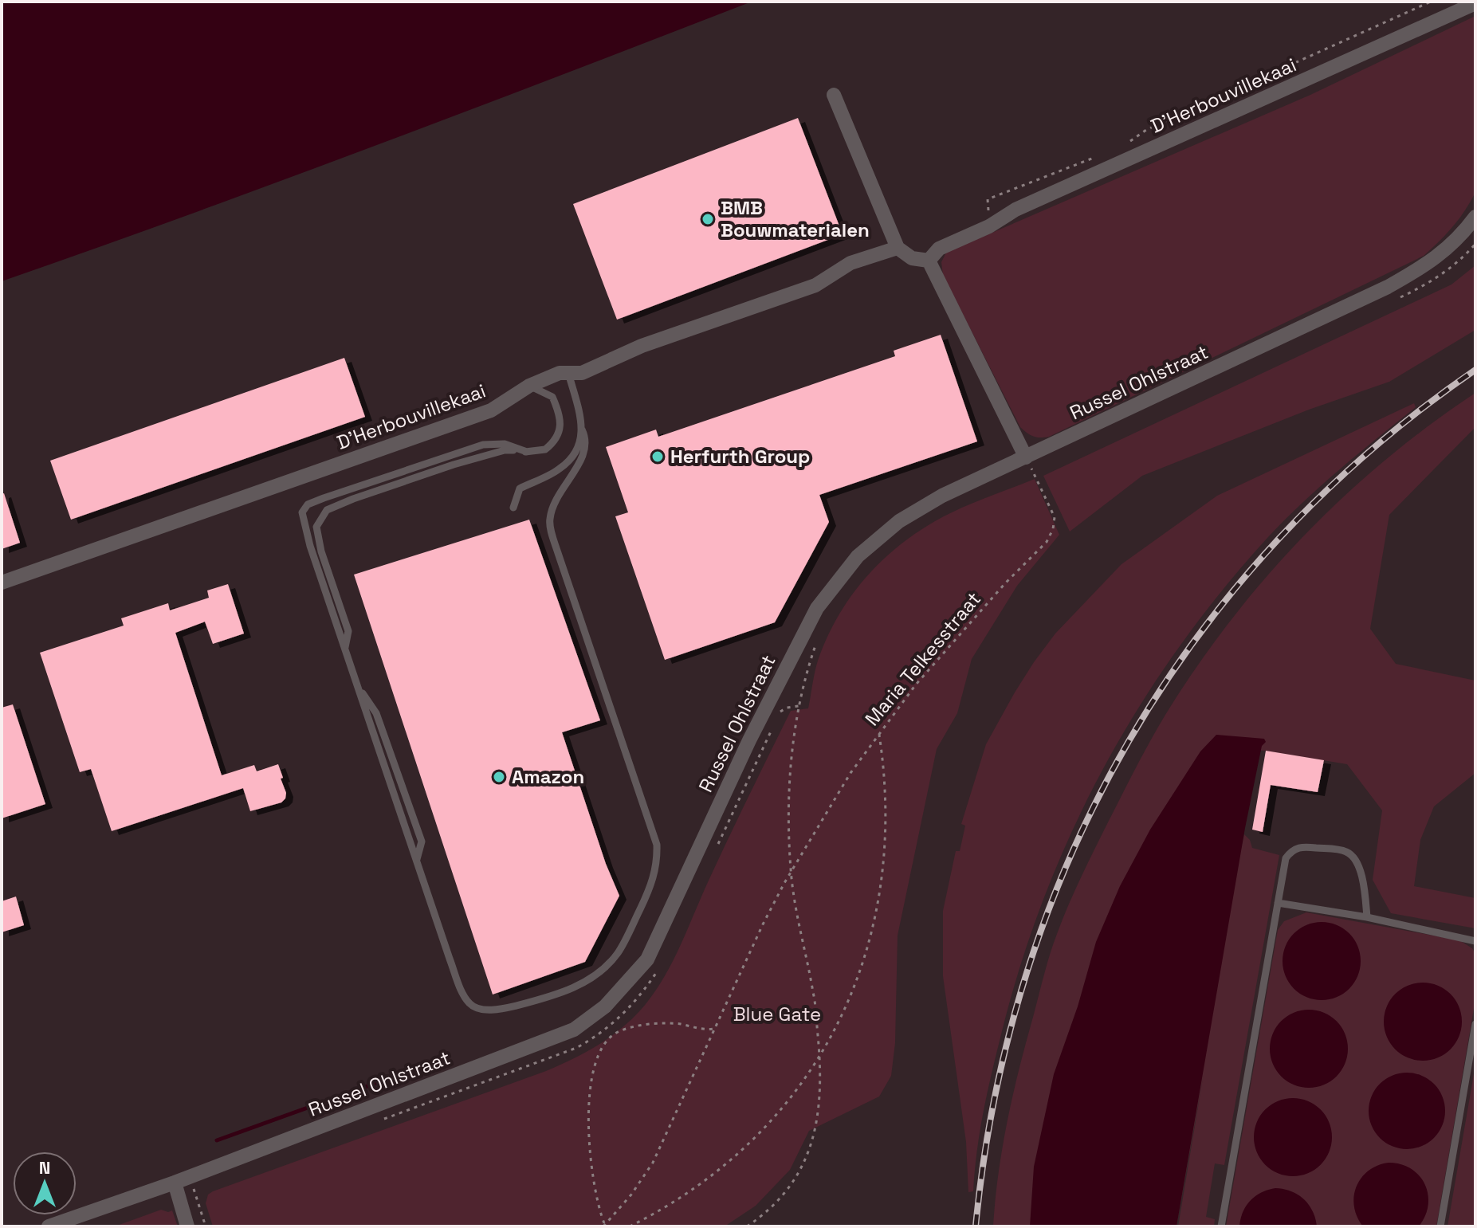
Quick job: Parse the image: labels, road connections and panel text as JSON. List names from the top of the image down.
{
  "streets": {
    "street": ["D'Herbouvillekaai", "Russel Ohlstraat"],
    "path": ["Maria Telkesstraat"]
  },
  "crossings": [
    ["Russel Ohlstraat", "Maria Telkesstraat"]
  ],
  "parks": ["Blue Gate"],
  "places": ["BMB Bouwmaterialen", "Herfurth Group", "Amazon"],
  "north": "top"
}
